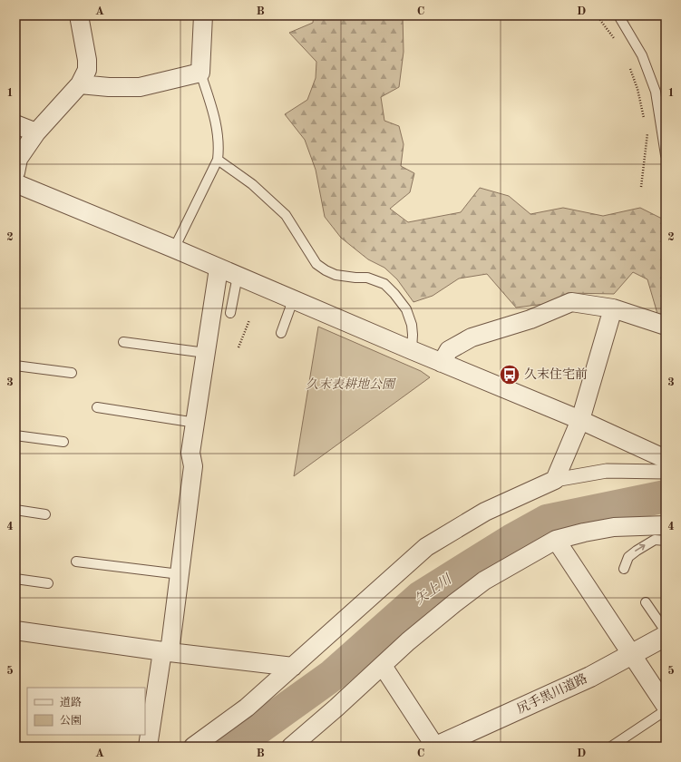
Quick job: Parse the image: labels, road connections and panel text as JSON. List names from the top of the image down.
{
  "streets": {
    "street": ["尻手黒川道路"]
  },
  "water": ["矢上川"],
  "parks": ["久末表耕地公園"],
  "places": {
    "bus stop": ["久末住宅前"]
  },
  "legend": ["道路", "公園"],
  "grid": {
    "columns": [
      "A",
      "B",
      "C",
      "D"
    ],
    "rows": [
      "1",
      "2",
      "3",
      "4",
      "5"
    ]
  }
}
